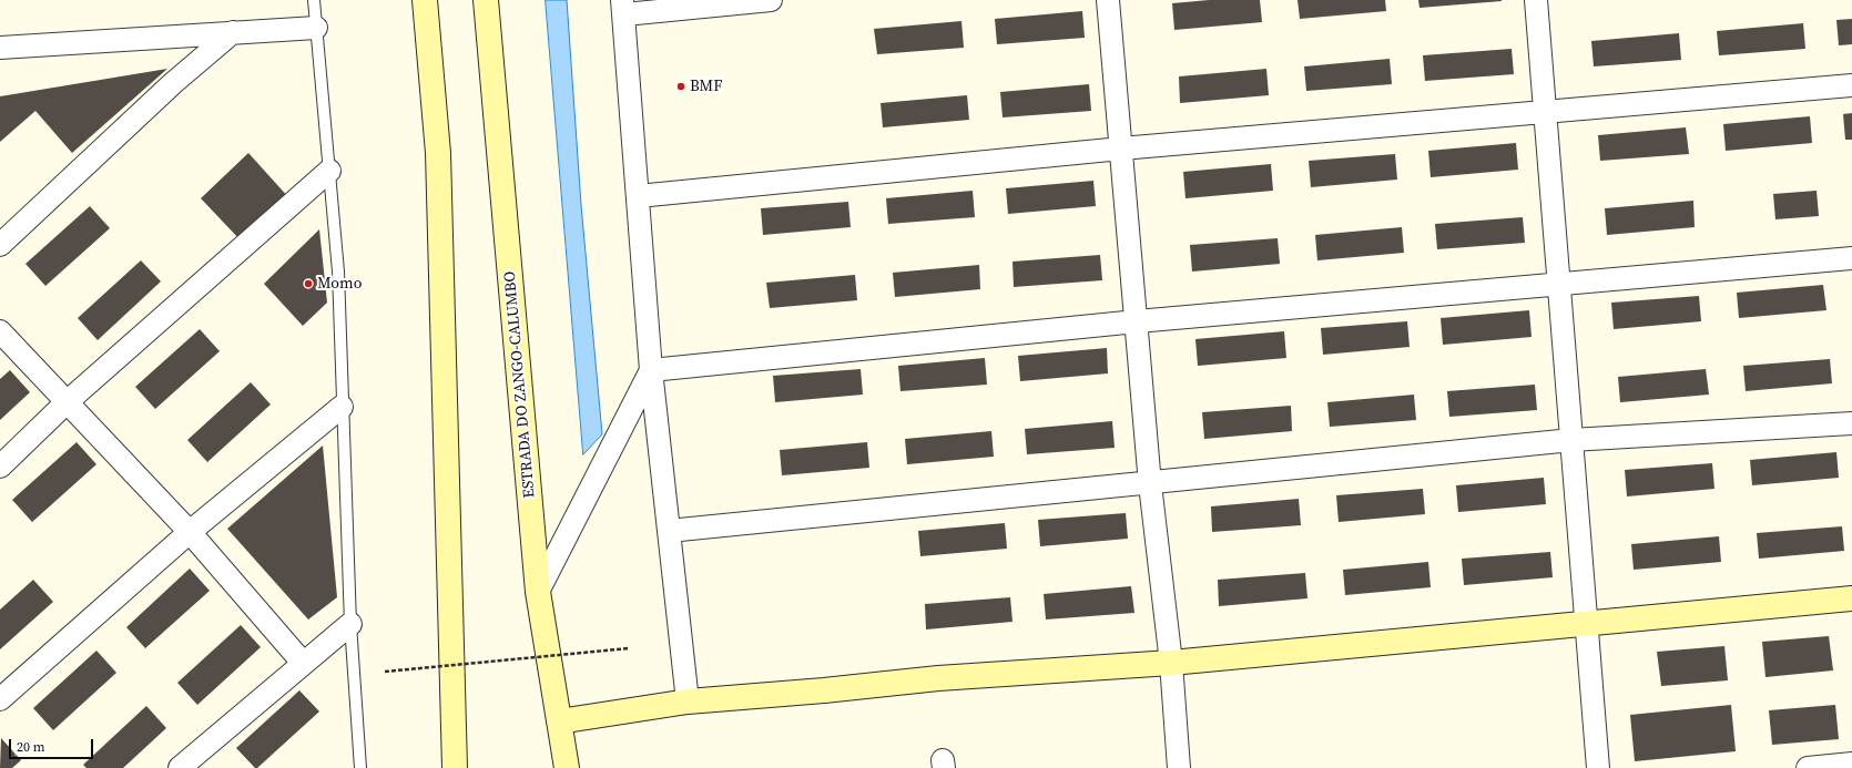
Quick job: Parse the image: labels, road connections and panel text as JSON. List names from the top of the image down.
{
  "streets": {
    "main road": ["ESTRADA DO ZANGO-CALUMBO"]
  },
  "places": ["BMF", "Momo"],
  "scale_bar": "20 m"
}
